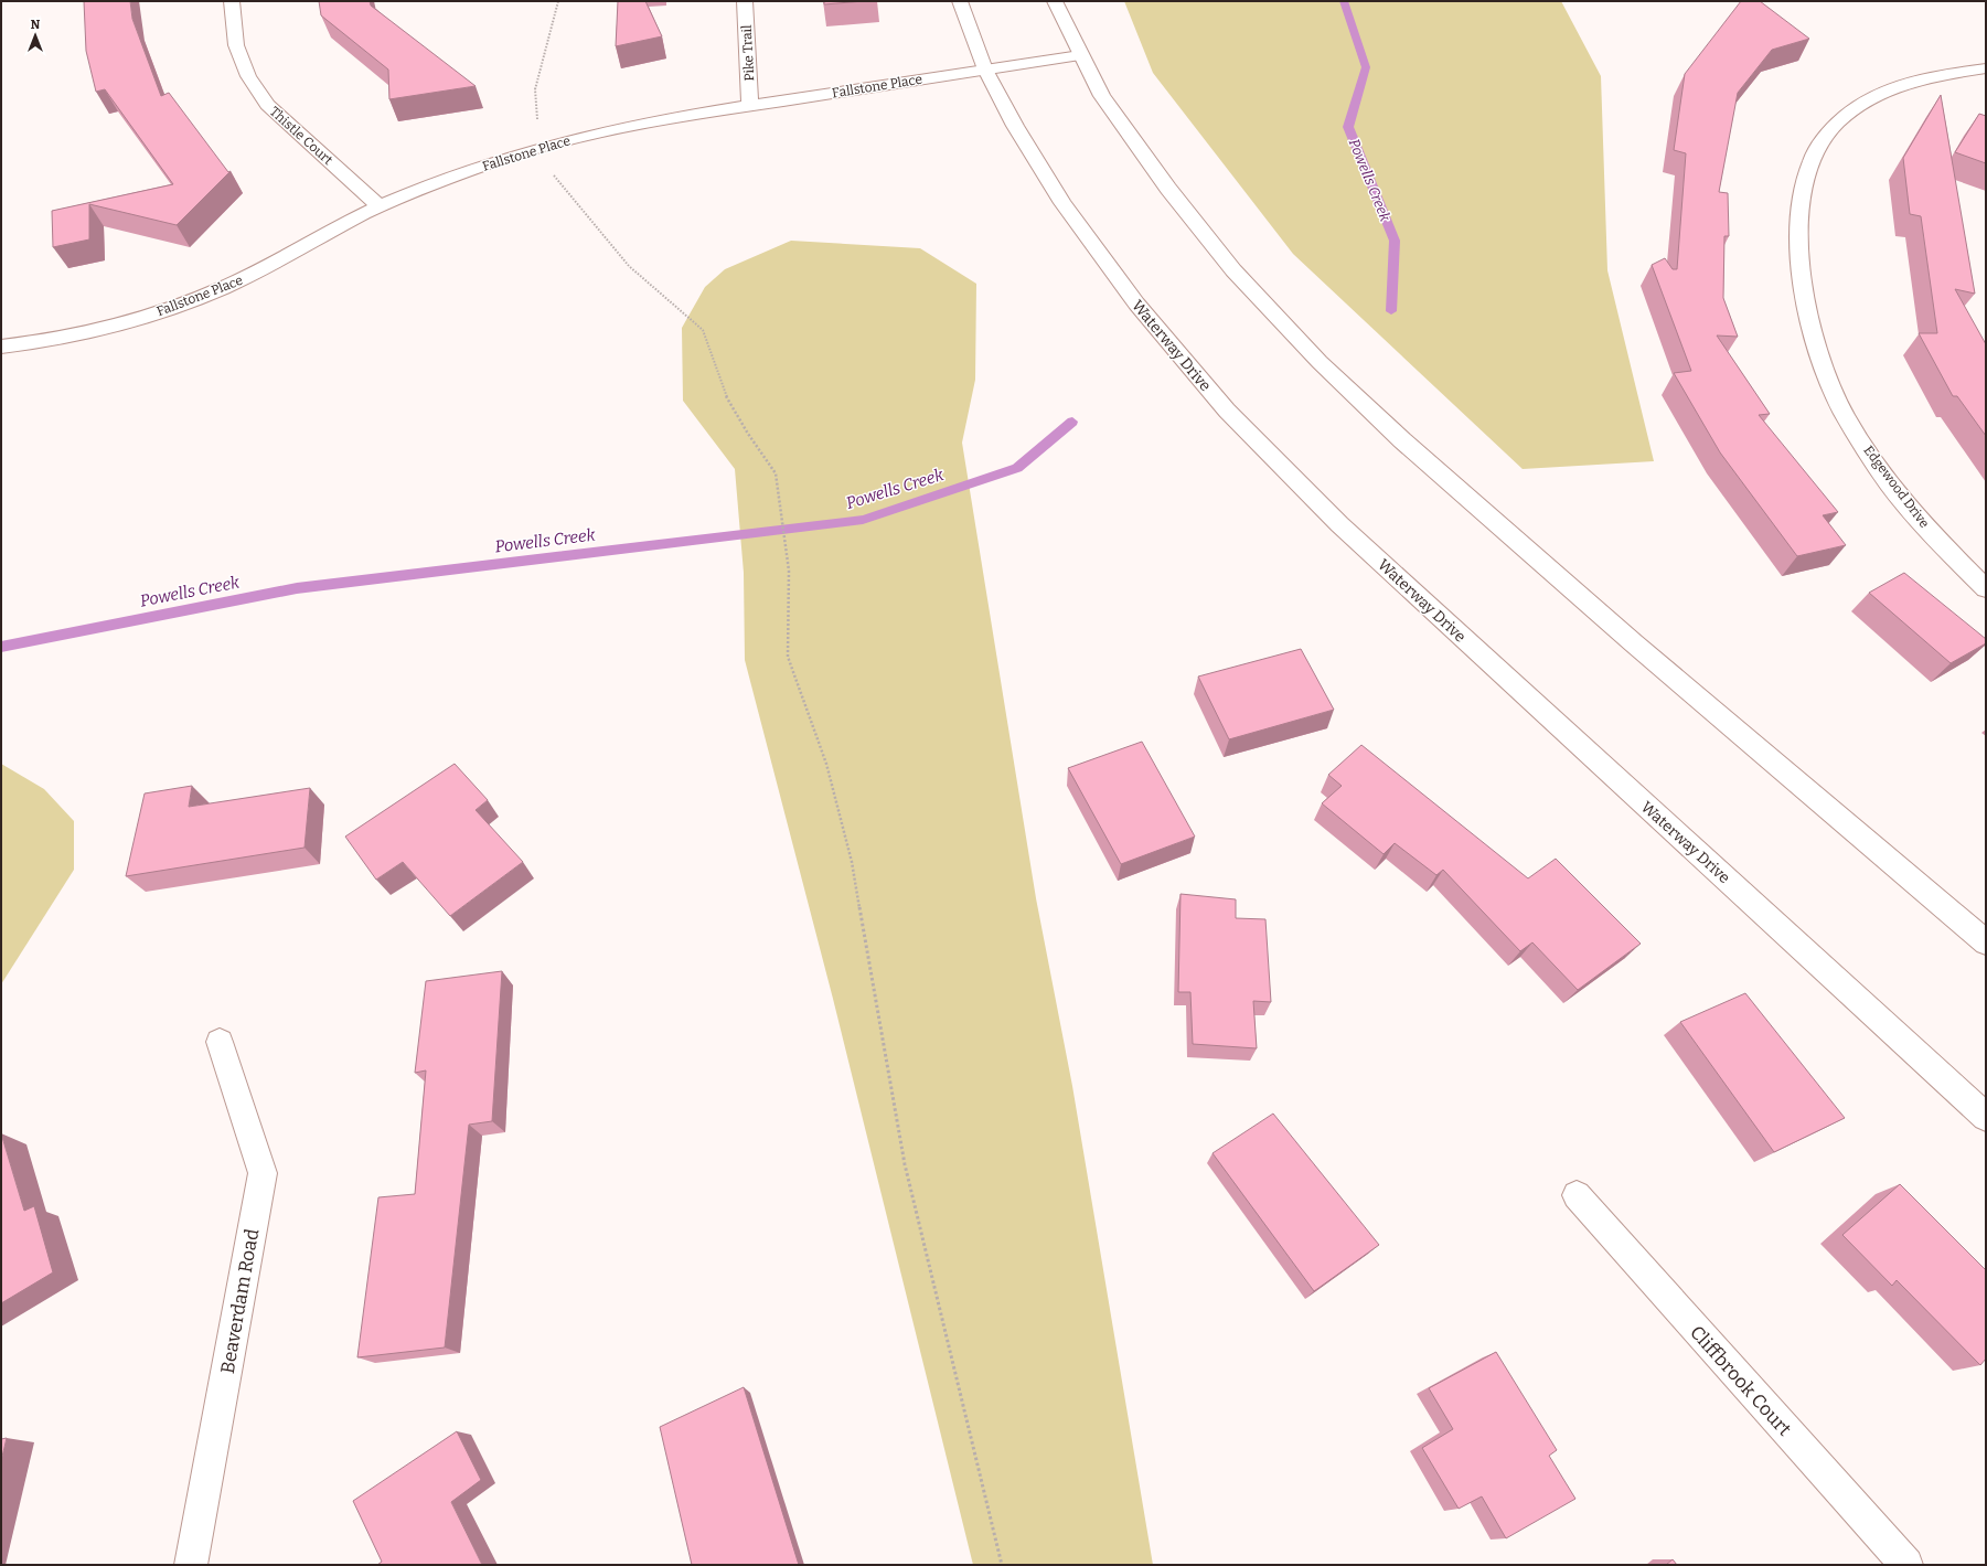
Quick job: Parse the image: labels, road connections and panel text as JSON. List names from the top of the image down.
{
  "streets": {
    "street": [
      "Pike Trail",
      "Fallstone Place",
      "Thistle Court",
      "Waterway Drive",
      "Edgewood Drive",
      "Beaverdam Road",
      "Cliffbrook Court"
    ]
  },
  "crossings": [
    ["Pike Trail", "Fallstone Place"],
    ["Fallstone Place", "Thistle Court"],
    ["Fallstone Place", "Waterway Drive"]
  ],
  "water": ["Powells Creek"],
  "north": "top"
}
